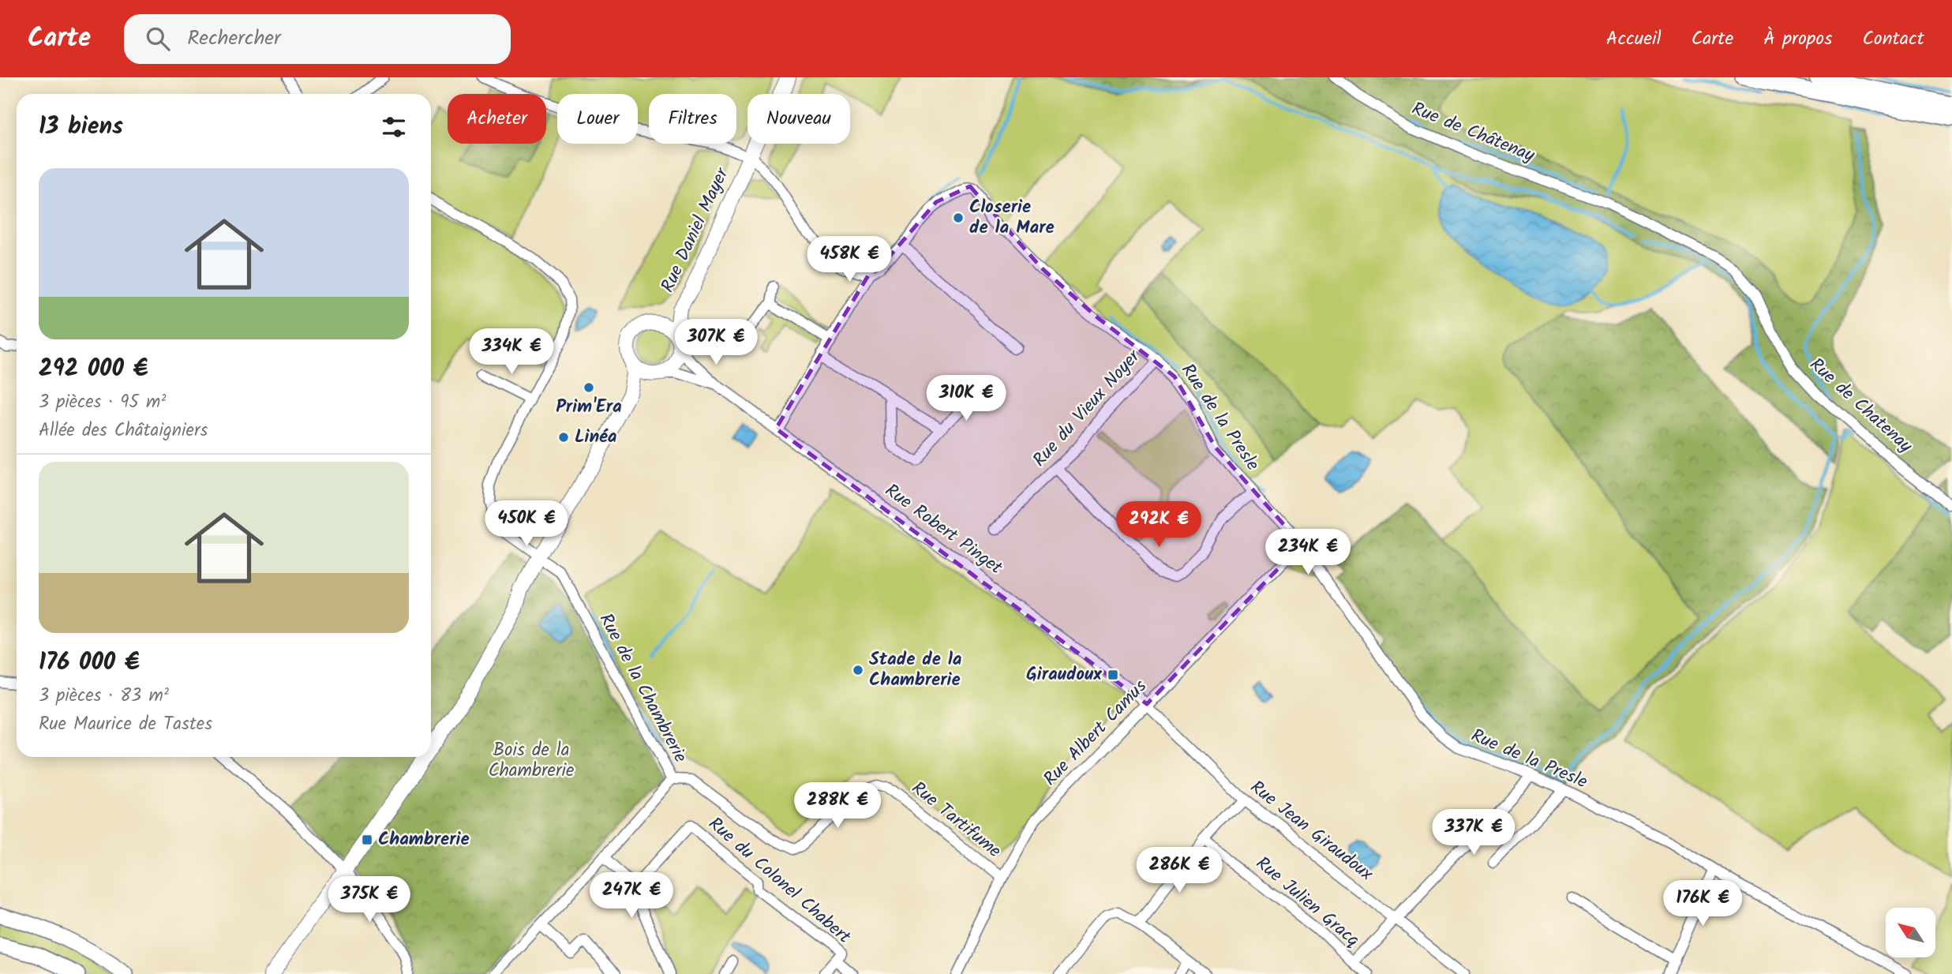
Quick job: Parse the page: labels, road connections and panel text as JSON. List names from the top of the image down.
{
  "streets": {
    "main road": ["Rue Daniel Mayer"],
    "street": [
      "Rue de Châtenay",
      "Rue de Chatenay",
      "Rue du Vieux Noyer",
      "Rue de la Presle",
      "Rue Robert Pinget",
      "Rue de la Chambrerie",
      "Rue Albert Camus",
      "Rue Tartifume",
      "Rue Jean Giraudoux",
      "Rue du Colonel Chabert",
      "Rue Julien Gracq"
    ]
  },
  "crossings": [
    ["Rue de Châtenay", "Rue de Chatenay"],
    ["Rue Daniel Mayer", "Rue Robert Pinget"],
    ["Rue du Vieux Noyer", "Rue de la Presle"],
    ["Rue de la Presle", "Rue Robert Pinget"],
    ["Rue de la Presle", "Rue Albert Camus"],
    ["Rue de la Presle", "Rue Julien Gracq"],
    ["Rue Robert Pinget", "Rue Albert Camus"],
    ["Rue Robert Pinget", "Rue Jean Giraudoux"],
    ["Rue de la Chambrerie", "Rue Tartifume"],
    ["Rue Albert Camus", "Rue Tartifume"],
    ["Rue Albert Camus", "Rue Jean Giraudoux"],
    ["Rue Jean Giraudoux", "Rue Julien Gracq"]
  ],
  "parks": ["Bois de la Chambrerie"],
  "places": {
    "other": [
      "Closerie de la Mare",
      "Prim'Era",
      "Linéa",
      "Stade de la Chambrerie"
    ],
    "transit": ["Giraudoux", "Chambrerie"]
  },
  "north": "top left",
  "page": {
    "header": "Carte",
    "search": "Rechercher",
    "nav": [
      "Accueil",
      "Carte",
      "À propos",
      "Contact"
    ],
    "chip": [
      "Acheter",
      "Louer",
      "Filtres",
      "Nouveau"
    ],
    "heading": "13 biens",
    "list": [
      {
        "name": "292 000 €",
        "note": "3 pièces · 95 m² · Allée des Châtaigniers"
      },
      {
        "name": "176 000 €",
        "note": "3 pièces · 83 m² · Rue Maurice de Tastes"
      }
    ],
    "price": [
      "458K €",
      "307K €",
      "334K €",
      "310K €",
      "450K €",
      "292K €",
      "234K €",
      "288K €",
      "337K €",
      "286K €",
      "247K €",
      "375K €",
      "176K €"
    ]
  }
}
